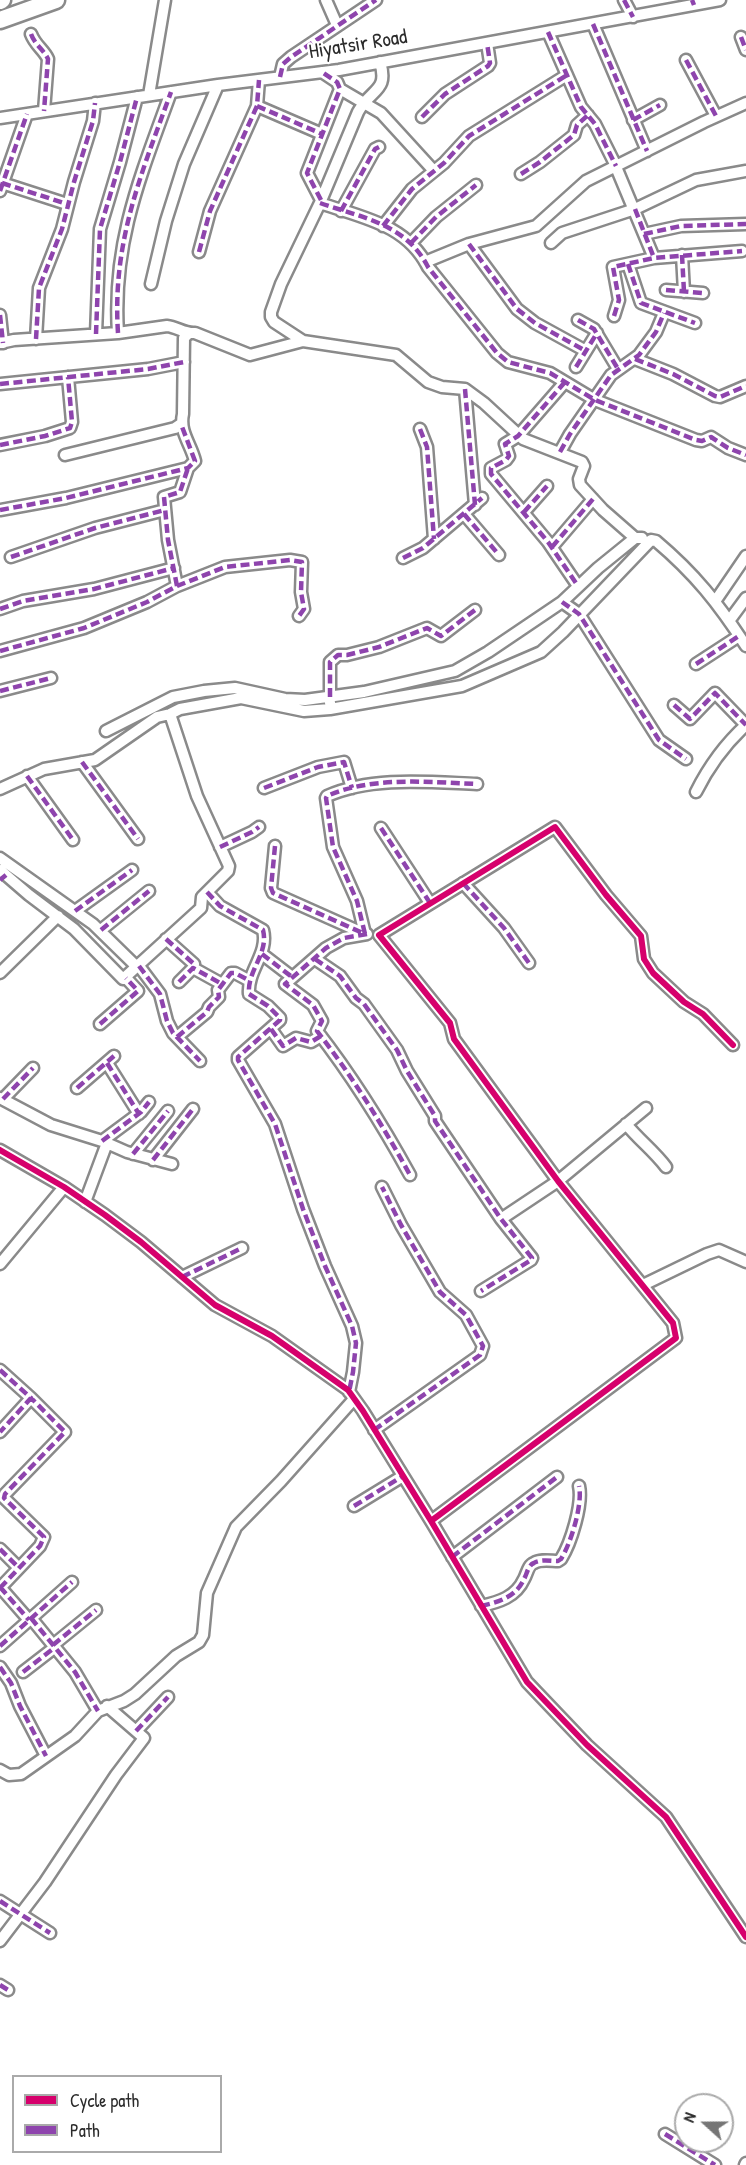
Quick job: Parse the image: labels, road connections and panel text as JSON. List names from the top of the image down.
{
  "streets": {
    "street": ["Hiyatsir Road"]
  },
  "legend": ["Cycle path", "Path"],
  "north": "left"
}
